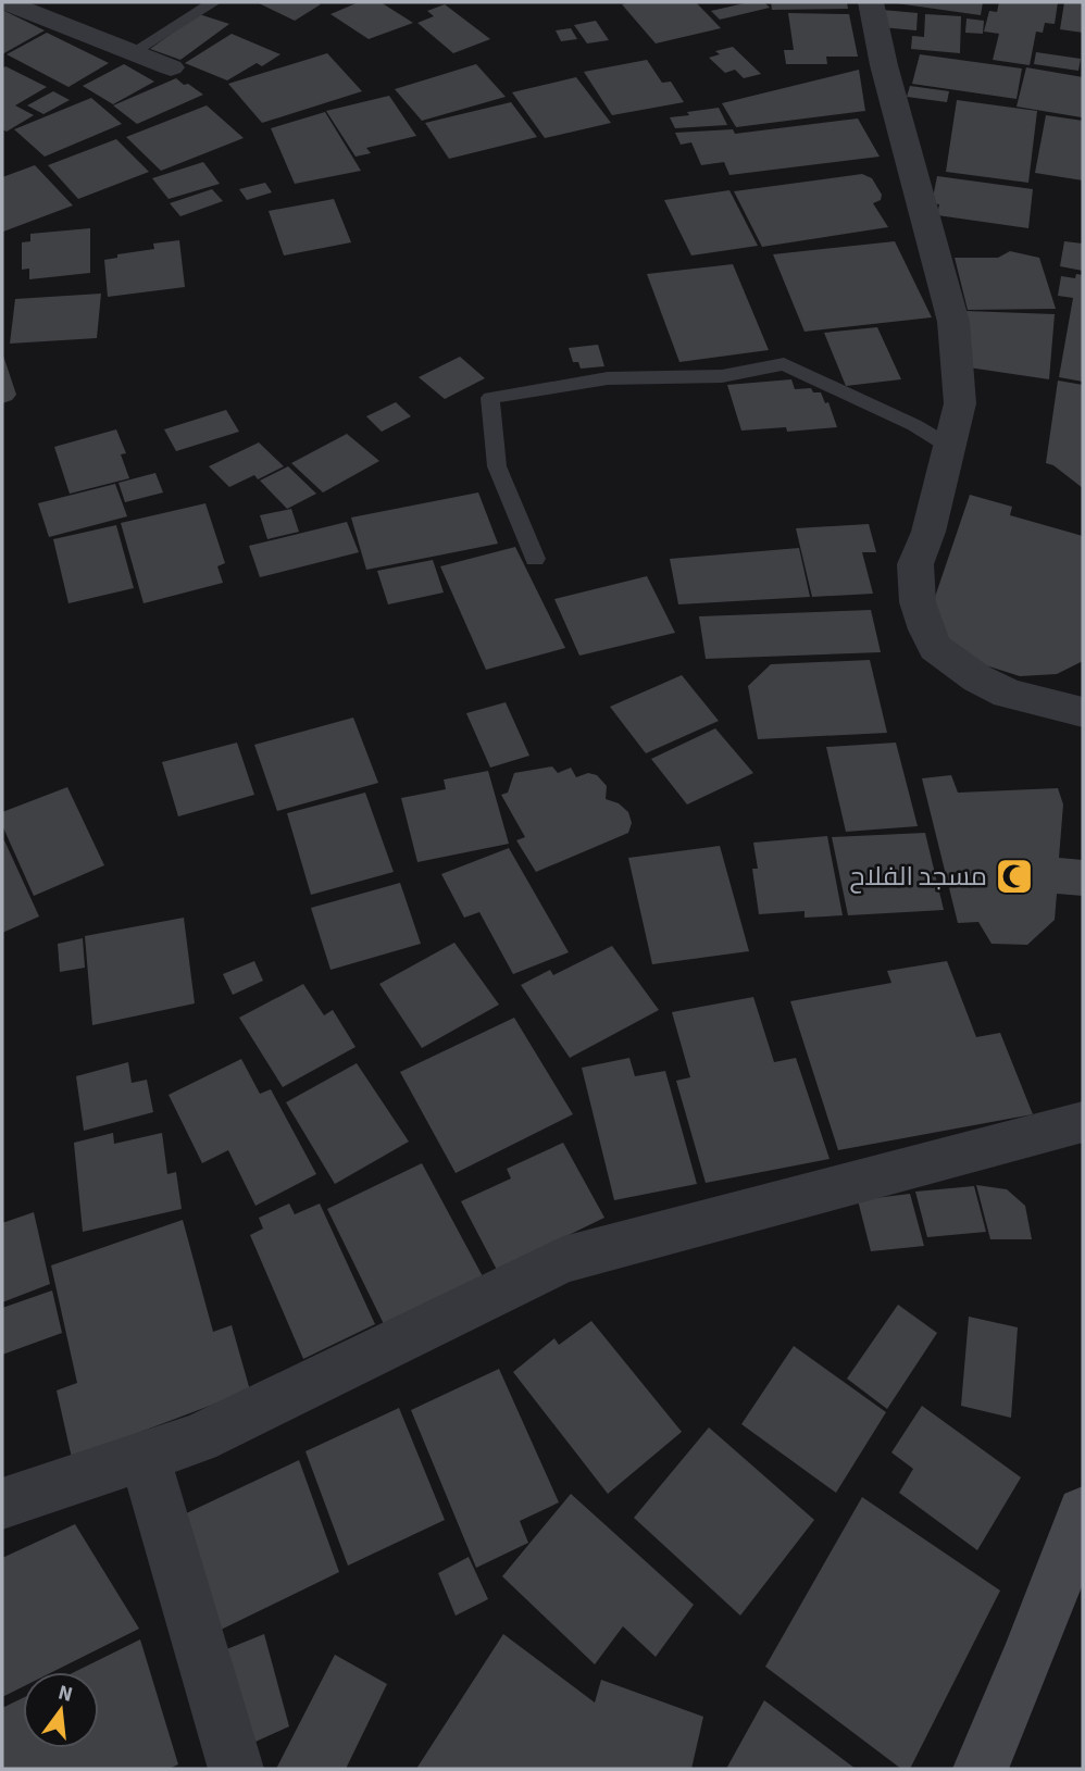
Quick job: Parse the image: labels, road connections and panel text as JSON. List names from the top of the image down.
{
  "places": {
    "mosque": ["مسجد الفلاح"]
  },
  "north": "top"
}
